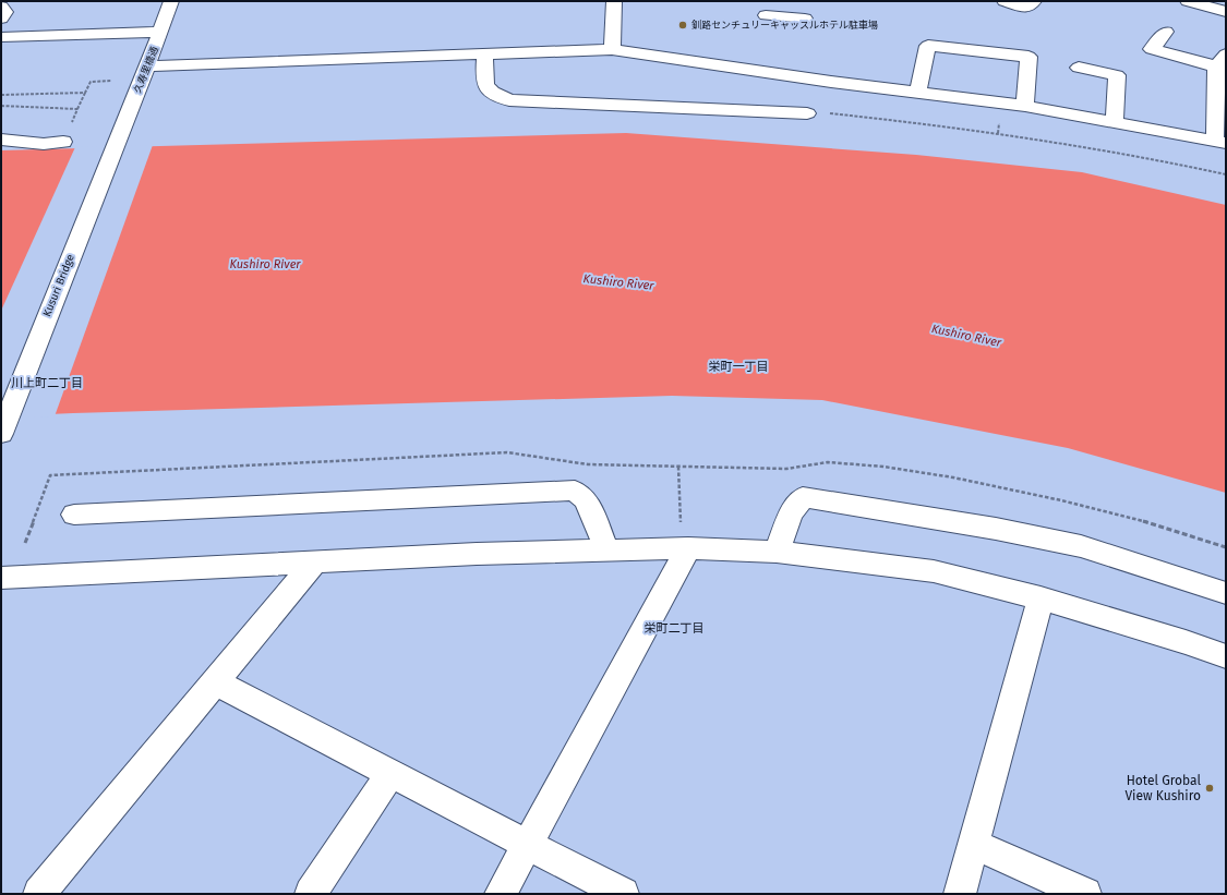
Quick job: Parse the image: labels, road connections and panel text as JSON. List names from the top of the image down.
{
  "streets": {
    "street": ["久寿里橋通", "Kusuri Bridge"]
  },
  "crossings": [
    ["久寿里橋通", "Kusuri Bridge"]
  ],
  "districts": ["栄町一丁目", "川上町二丁目", "栄町二丁目"],
  "water": ["Kushiro River"],
  "places": ["釧路センチュリーキャッスルホテル駐車場", "Hotel Grobal View Kushiro"]
}
